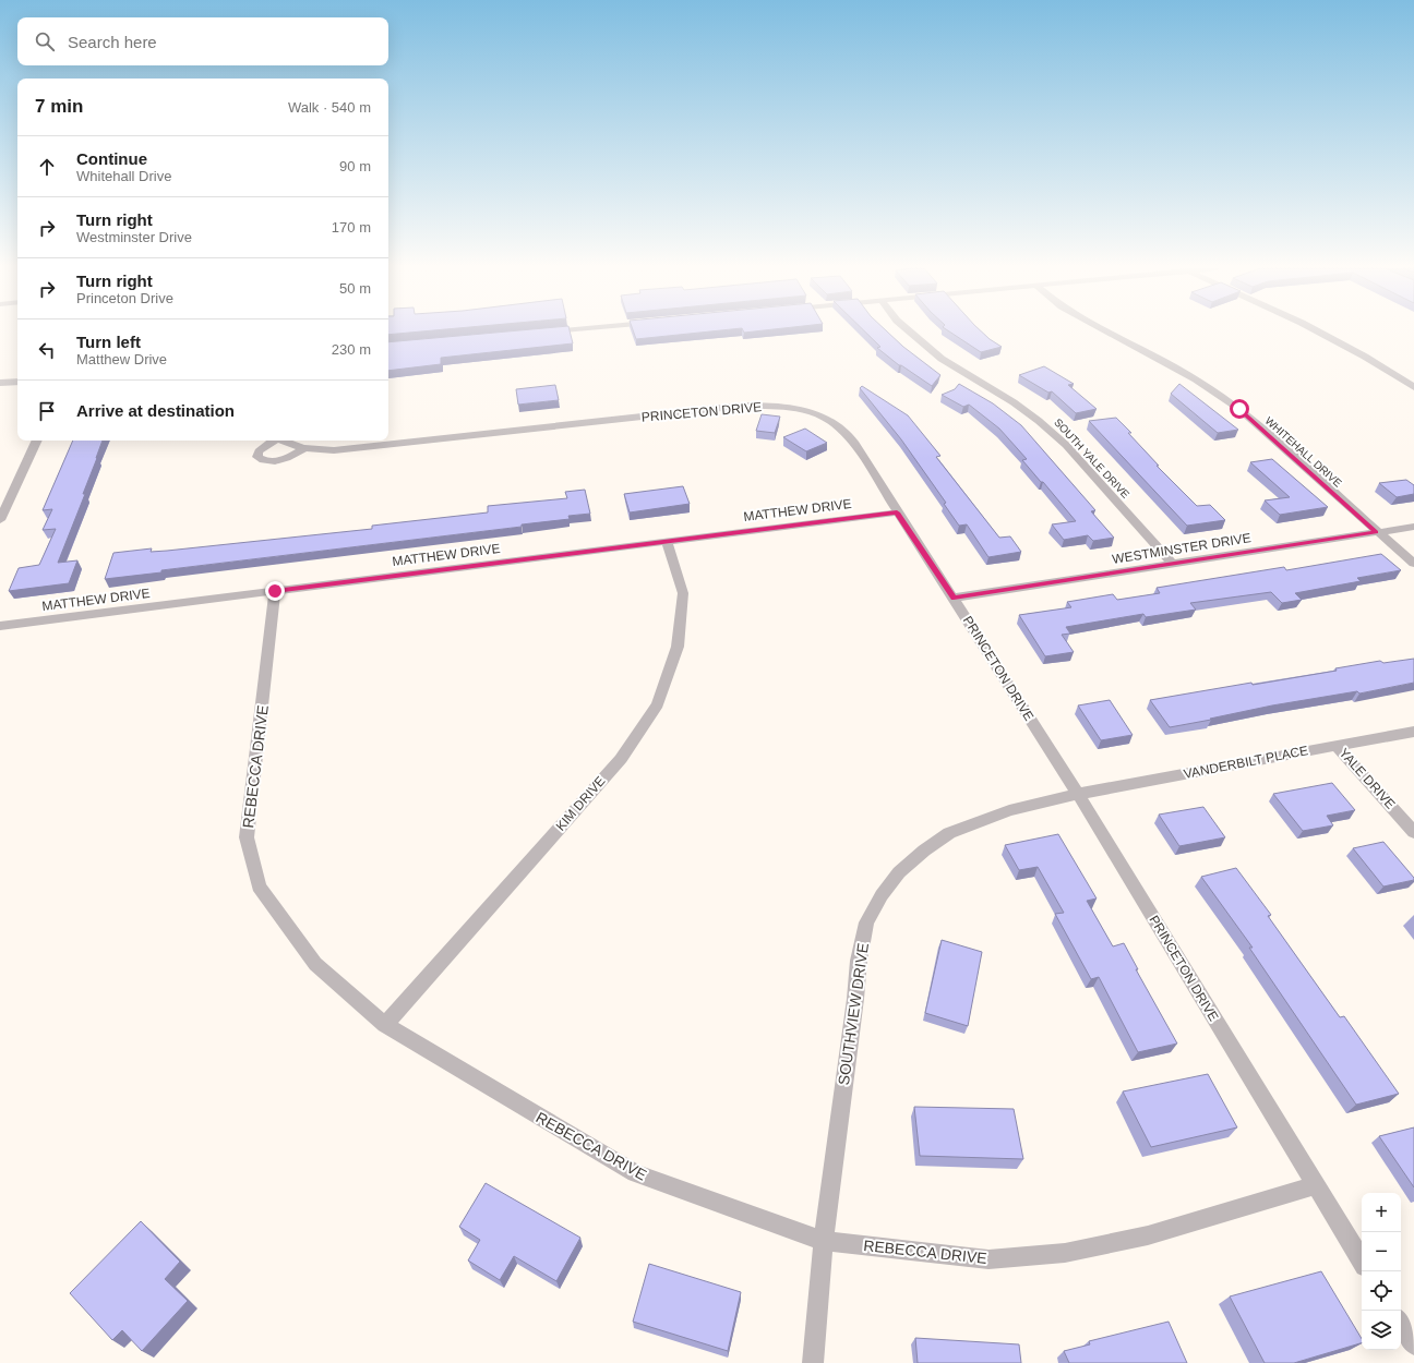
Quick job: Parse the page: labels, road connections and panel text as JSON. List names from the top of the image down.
{
  "streets": {
    "street": [
      "PRINCETON DRIVE",
      "WHITEHALL DRIVE",
      "SOUTH YALE DRIVE",
      "MATTHEW DRIVE",
      "WESTMINSTER DRIVE",
      "VANDERBILT PLACE",
      "REBECCA DRIVE",
      "YALE DRIVE",
      "KIM DRIVE",
      "SOUTHVIEW DRIVE"
    ]
  },
  "crossings": [
    ["PRINCETON DRIVE", "MATTHEW DRIVE"],
    ["PRINCETON DRIVE", "WESTMINSTER DRIVE"],
    ["PRINCETON DRIVE", "VANDERBILT PLACE"],
    ["PRINCETON DRIVE", "REBECCA DRIVE"],
    ["PRINCETON DRIVE", "SOUTHVIEW DRIVE"],
    ["WHITEHALL DRIVE", "WESTMINSTER DRIVE"],
    ["SOUTH YALE DRIVE", "WESTMINSTER DRIVE"],
    ["MATTHEW DRIVE", "REBECCA DRIVE"],
    ["MATTHEW DRIVE", "KIM DRIVE"],
    ["VANDERBILT PLACE", "YALE DRIVE"],
    ["VANDERBILT PLACE", "SOUTHVIEW DRIVE"],
    ["REBECCA DRIVE", "KIM DRIVE"],
    ["REBECCA DRIVE", "SOUTHVIEW DRIVE"]
  ],
  "page": {
    "search": "Search here",
    "heading": ["7 min", "Walk · 540 m"],
    "list": [
      ["Continue", "Whitehall Drive", "90 m"],
      ["Turn right", "Westminster Drive", "170 m"],
      ["Turn right", "Princeton Drive", "50 m"],
      ["Turn left", "Matthew Drive", "230 m"],
      "Arrive at destination"
    ],
    "map_buttons": ["+", "−"]
  }
}
